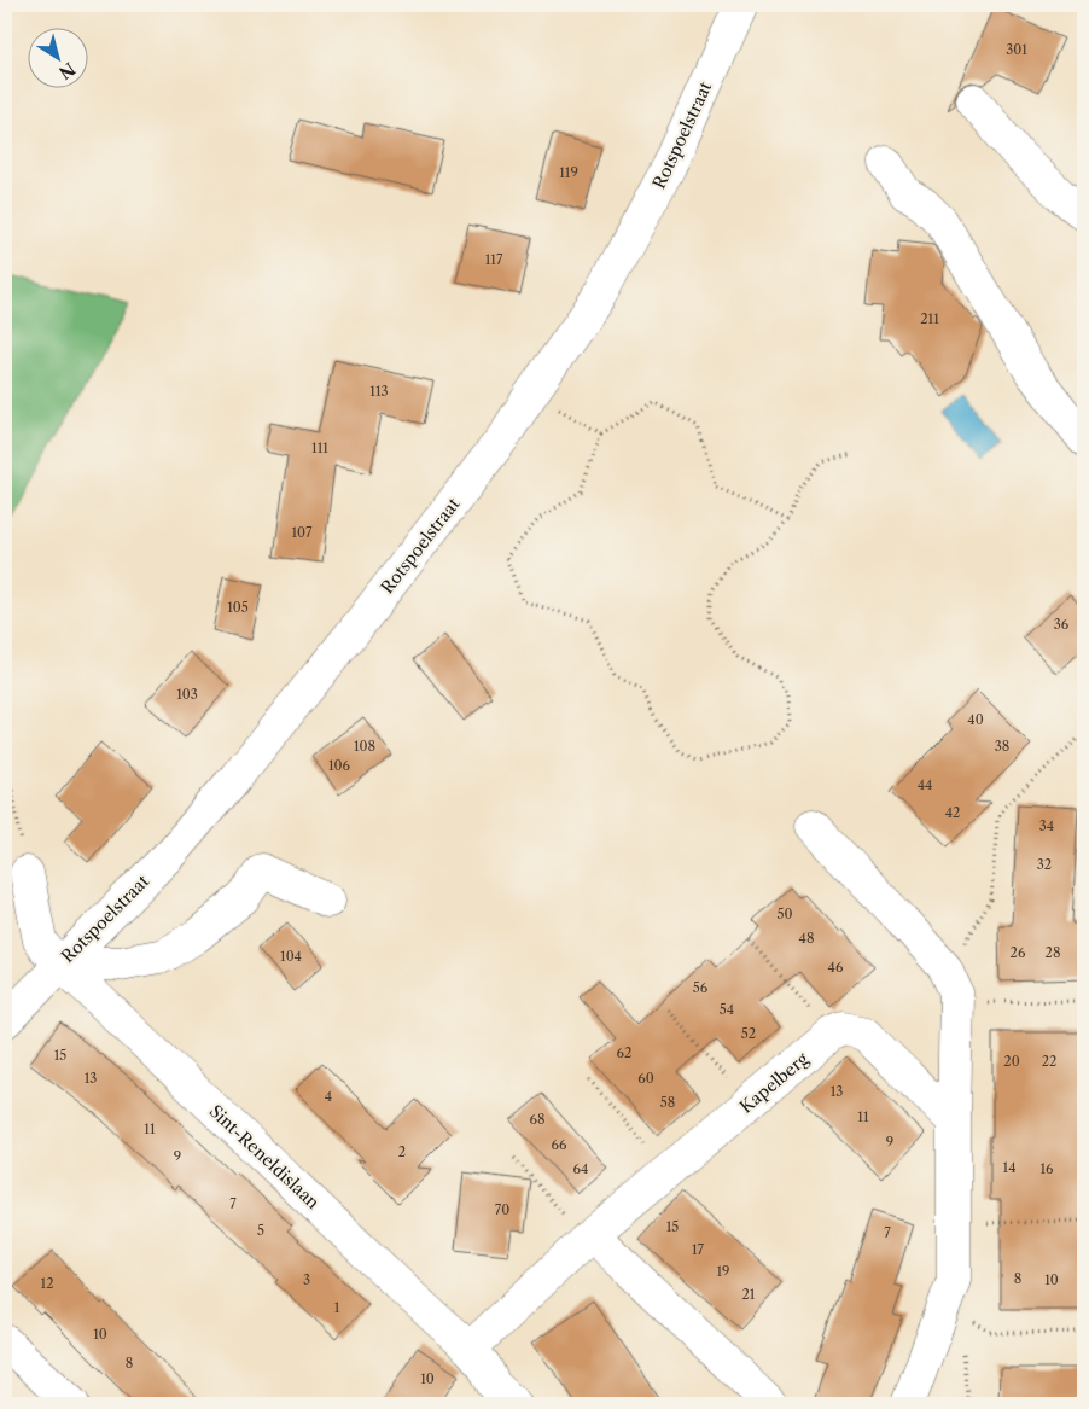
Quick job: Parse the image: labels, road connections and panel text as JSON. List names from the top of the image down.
{
  "streets": {
    "street": ["Rotspoelstraat", "Kapelberg", "Sint-Reneldislaan"]
  },
  "crossings": [
    ["Rotspoelstraat", "Sint-Reneldislaan"],
    ["Kapelberg", "Sint-Reneldislaan"]
  ],
  "house_numbers": [
    "301",
    "119",
    "117",
    "211",
    "113",
    "111",
    "107",
    "105",
    "36",
    "103",
    "40",
    "108",
    "38",
    "106",
    "44",
    "42",
    "34",
    "32",
    "50",
    "48",
    "26",
    "28",
    "104",
    "46",
    "56",
    "54",
    "52",
    "62",
    "15",
    "20",
    "22",
    "13",
    "60",
    "13",
    "4",
    "58",
    "11",
    "68",
    "11",
    "9",
    "66",
    "2",
    "9",
    "14",
    "64",
    "16",
    "7",
    "70",
    "15",
    "5",
    "7",
    "17",
    "19",
    "8",
    "3",
    "10",
    "12",
    "21",
    "1",
    "10",
    "8",
    "10"
  ],
  "north": "bottom right"
}
